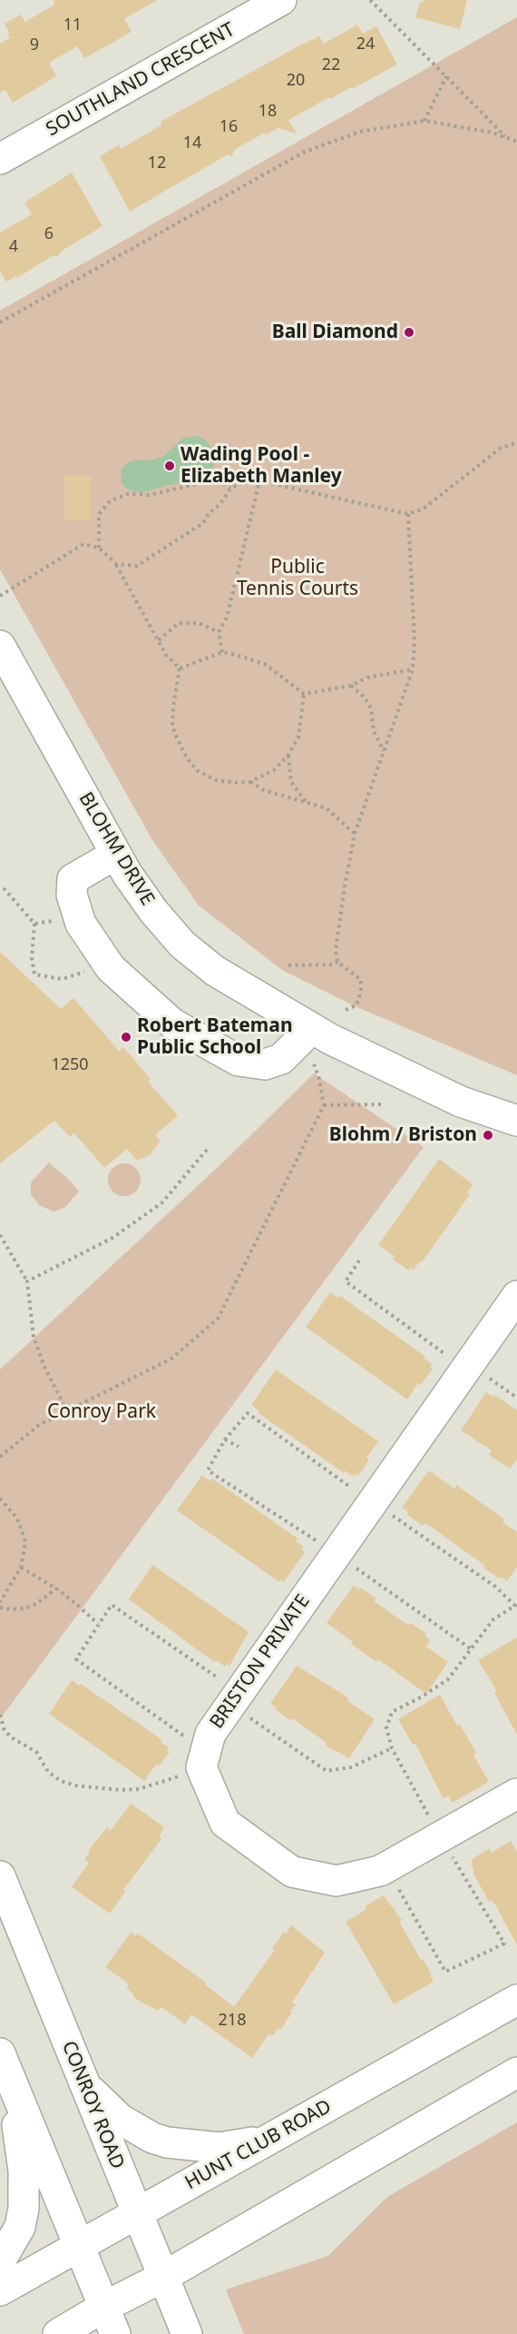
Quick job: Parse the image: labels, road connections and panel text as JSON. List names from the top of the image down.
{
  "streets": {
    "main road": [
      "SOUTHLAND CRESCENT",
      "BLOHM DRIVE",
      "BRISTON PRIVATE",
      "CONROY ROAD",
      "HUNT CLUB ROAD"
    ]
  },
  "crossings": [
    ["CONROY ROAD", "HUNT CLUB ROAD"]
  ],
  "parks": ["Public Tennis Courts", "Conroy Park"],
  "places": [
    "Ball Diamond",
    "Wading Pool - Elizabeth Manley",
    "Robert Bateman Public School",
    "Blohm / Briston"
  ],
  "house_numbers": [
    "11",
    "24",
    "9",
    "22",
    "20",
    "18",
    "16",
    "14",
    "12",
    "6",
    "4",
    "1250",
    "218"
  ]
}
